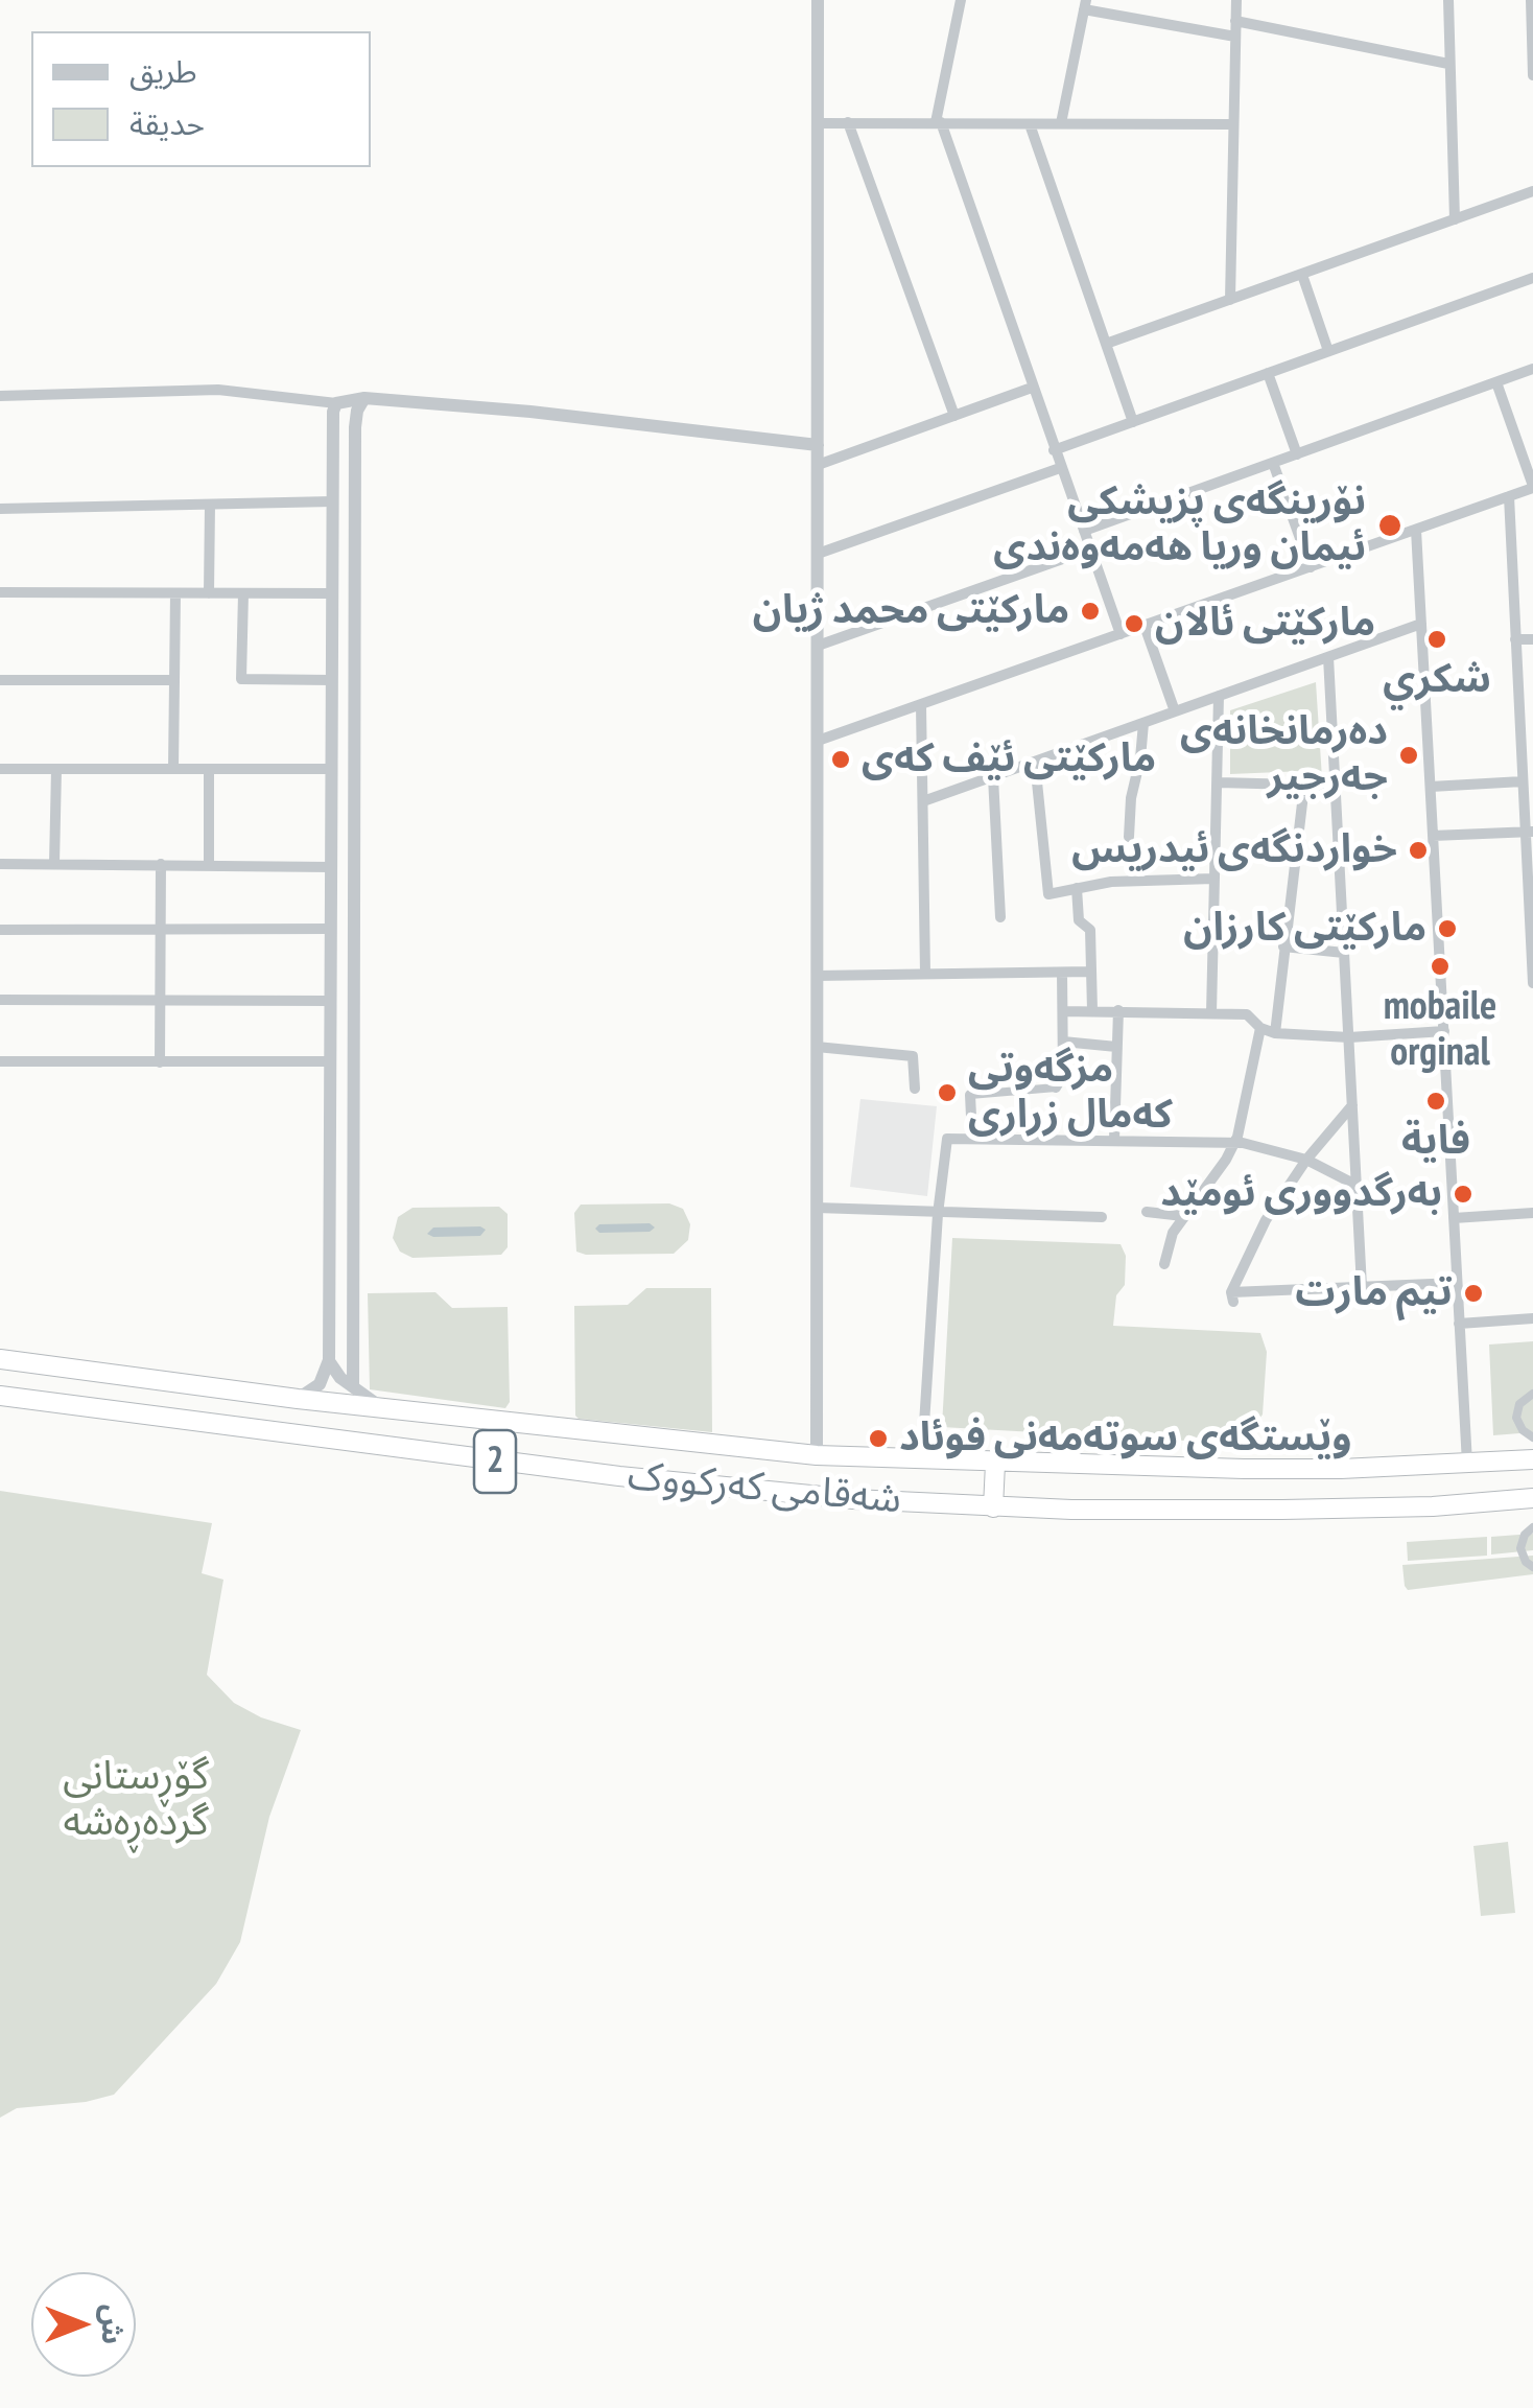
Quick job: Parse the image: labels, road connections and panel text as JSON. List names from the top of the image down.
{
  "streets": {
    "highway": ["2", "شەقامی کەرکووک"]
  },
  "parks": ["گۆڕستانی گردەڕەشە"],
  "places": [
    "نۆرینگەی پزیشکی ئیمان وریا هەمەوەندی",
    "مارکێتی محمد ژیان",
    "مارکێتی ئالان",
    "شكري",
    "دەرمانخانەی جەرجیر",
    "مارکێتی ئێف کەی",
    "خواردنگەی ئیدریس",
    "مارکێتی کارزان",
    "mobaile orginal",
    "مزگەوتی کەمال زراری",
    "فایة",
    "بەرگدووری ئومێد",
    "تیم مارت",
    "وێستگەی سوتەمەنی فوئاد"
  ],
  "legend": ["طريق", "حديقة"],
  "north": "right"
}
